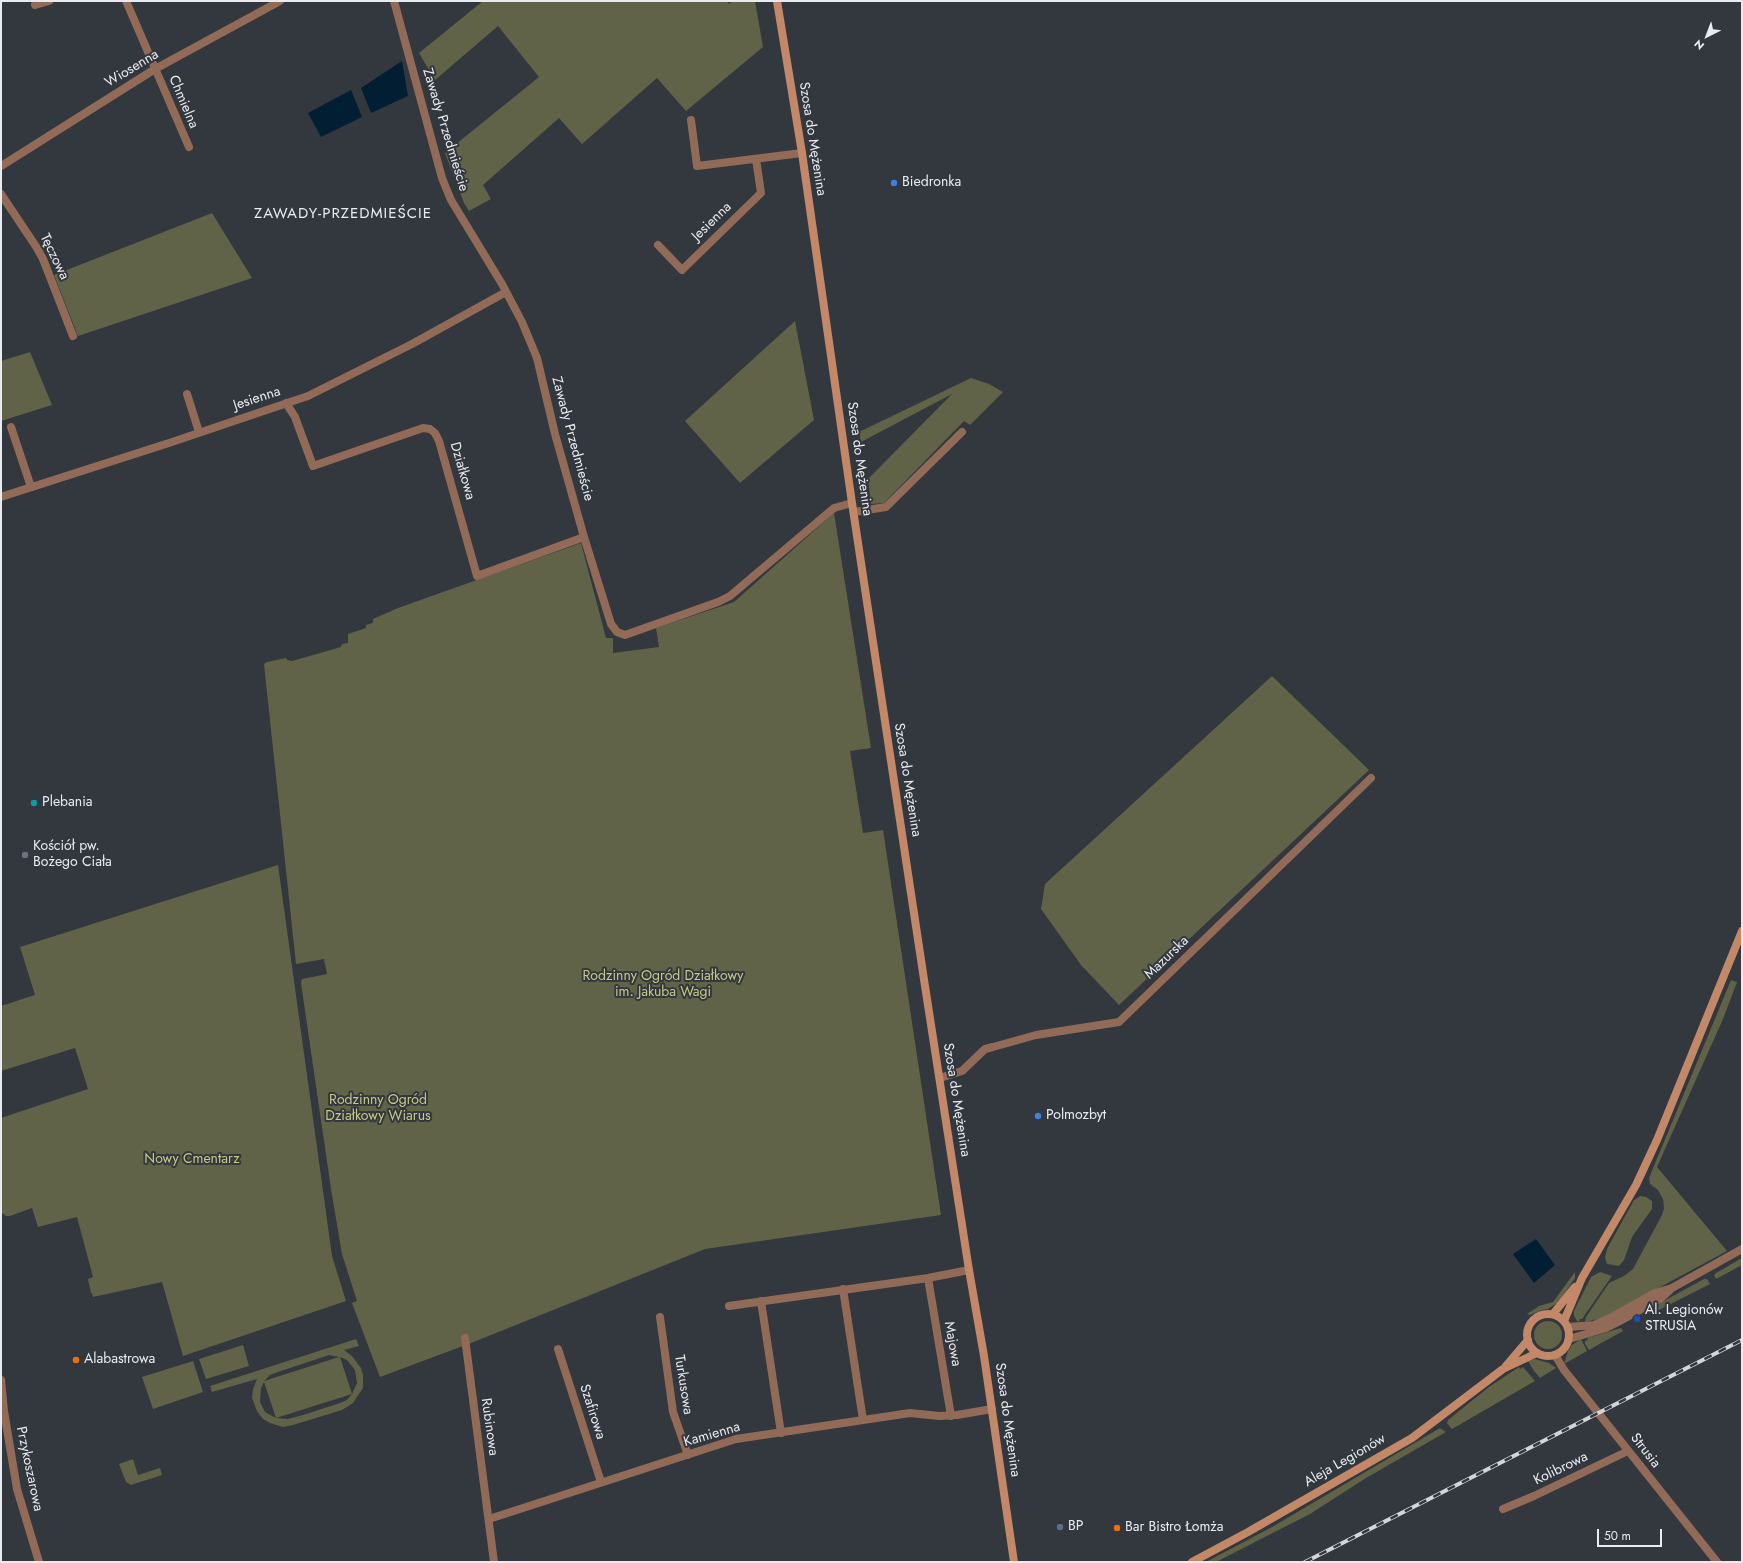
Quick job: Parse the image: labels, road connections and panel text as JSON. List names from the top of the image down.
{
  "streets": {
    "main road": ["Szosa do Mężenina", "Aleja Legionów"],
    "street": [
      "Wiosenna",
      "Chmielna",
      "Zawady Przedmieście",
      "Jesienna",
      "Tęczowa",
      "Działkowa",
      "Mazurska",
      "Majowa",
      "Turkusowa",
      "Szafirowa",
      "Rubinowa",
      "Kamienna",
      "Strusia",
      "Przykoszarowa",
      "Kolibrowa"
    ]
  },
  "crossings": [
    ["Wiosenna", "Chmielna"],
    ["Zawady Przedmieście", "Szosa do Mężenina"],
    ["Zawady Przedmieście", "Jesienna"],
    ["Zawady Przedmieście", "Działkowa"],
    ["Szosa do Mężenina", "Mazurska"],
    ["Szosa do Mężenina", "Kamienna"],
    ["Jesienna", "Działkowa"],
    ["Majowa", "Kamienna"],
    ["Turkusowa", "Kamienna"],
    ["Szafirowa", "Kamienna"],
    ["Rubinowa", "Kamienna"],
    ["Strusia", "Aleja Legionów"],
    ["Strusia", "Kolibrowa"]
  ],
  "districts": ["ZAWADY-PRZEDMIEŚCIE"],
  "parks": ["Rodzinny Ogród Działkowy im. Jakuba Wagi", "Rodzinny Ogród Działkowy Wiarus", "Nowy Cmentarz"],
  "places": [
    "Biedronka",
    "Plebania",
    "Kościół pw. Bożego Ciała",
    "Polmozbyt",
    "Al. Legionów STRUSIA",
    "Alabastrowa",
    "BP",
    "Bar Bistro Łomża"
  ],
  "scale_bar": "50 m",
  "north": "bottom left"
}
